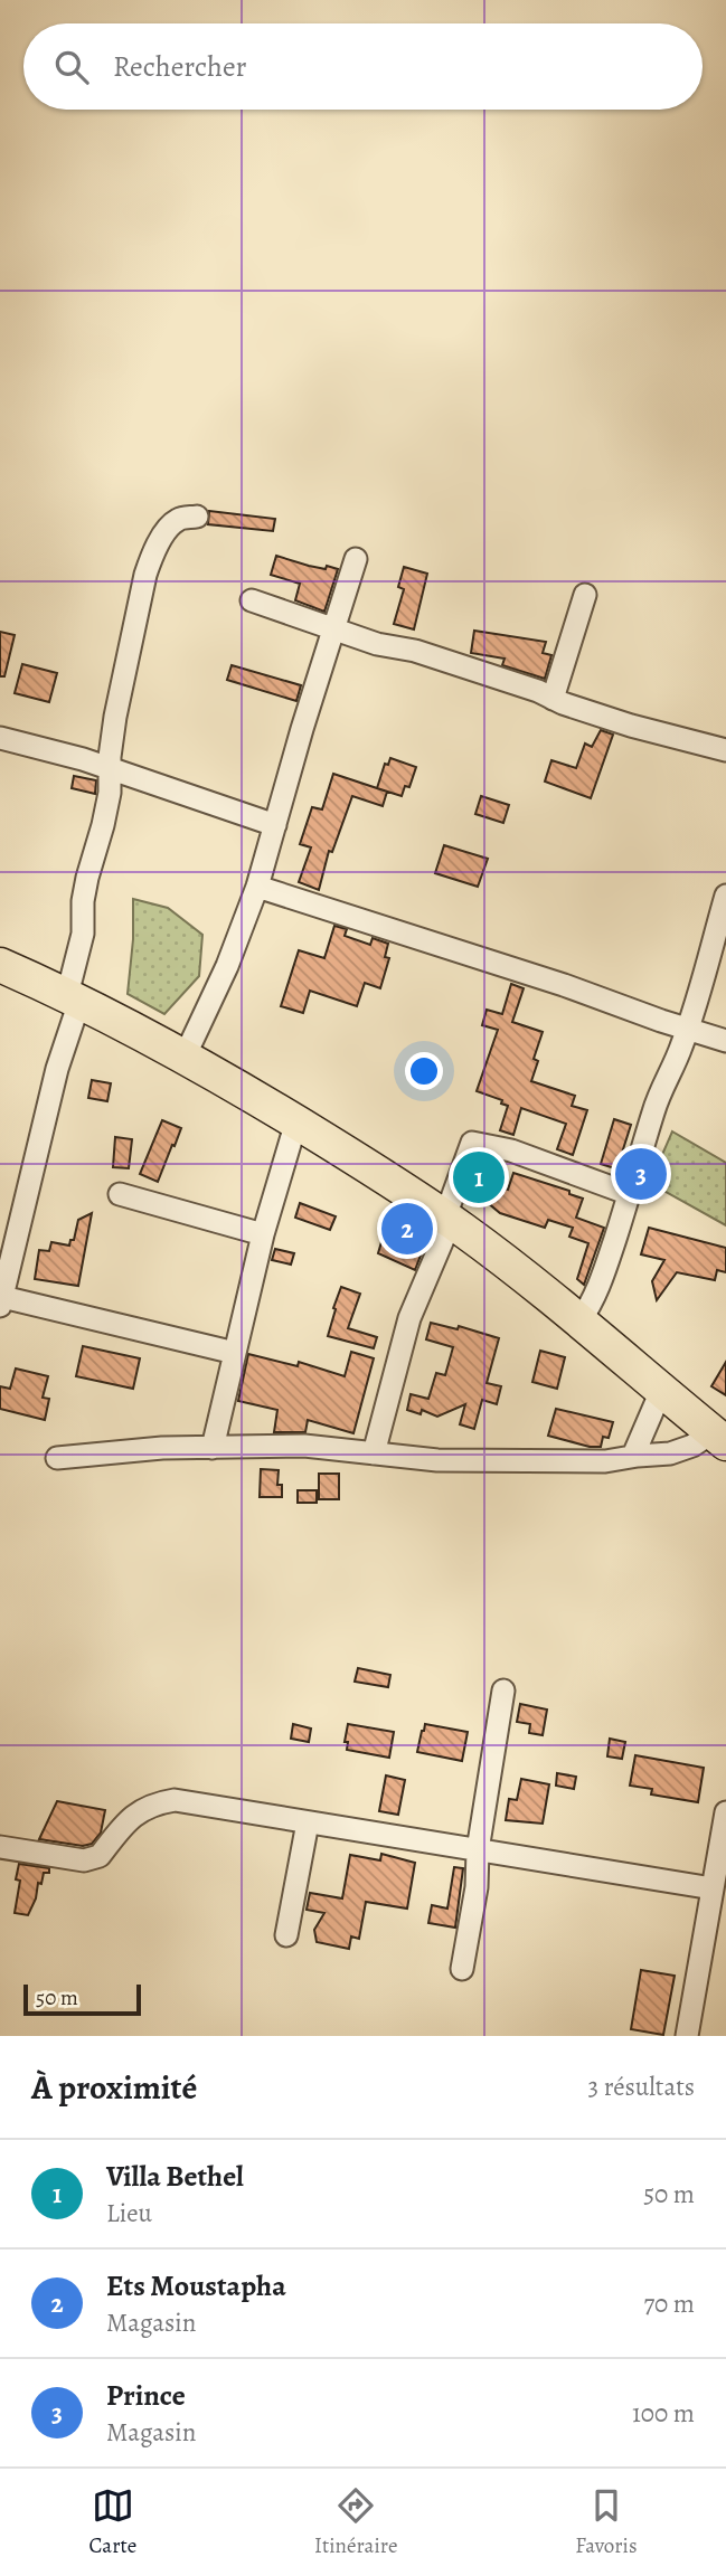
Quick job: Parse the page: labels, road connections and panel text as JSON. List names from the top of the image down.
{
  "scale_bar": "50 m",
  "page": {
    "search": "Rechercher",
    "pins": ["3", "1", "2"],
    "scale": "50 m",
    "heading": ["À proximité", "3 résultats"],
    "list": [
      {
        "mark": "1",
        "name": "Villa Bethel",
        "note": "Lieu",
        "value": "50 m"
      },
      {
        "mark": "2",
        "name": "Ets Moustapha",
        "note": "Magasin",
        "value": "70 m"
      },
      {
        "mark": "3",
        "name": "Prince",
        "note": "Magasin",
        "value": "100 m"
      }
    ],
    "nav": ["Carte", "Itinéraire", "Favoris"]
  }
}
